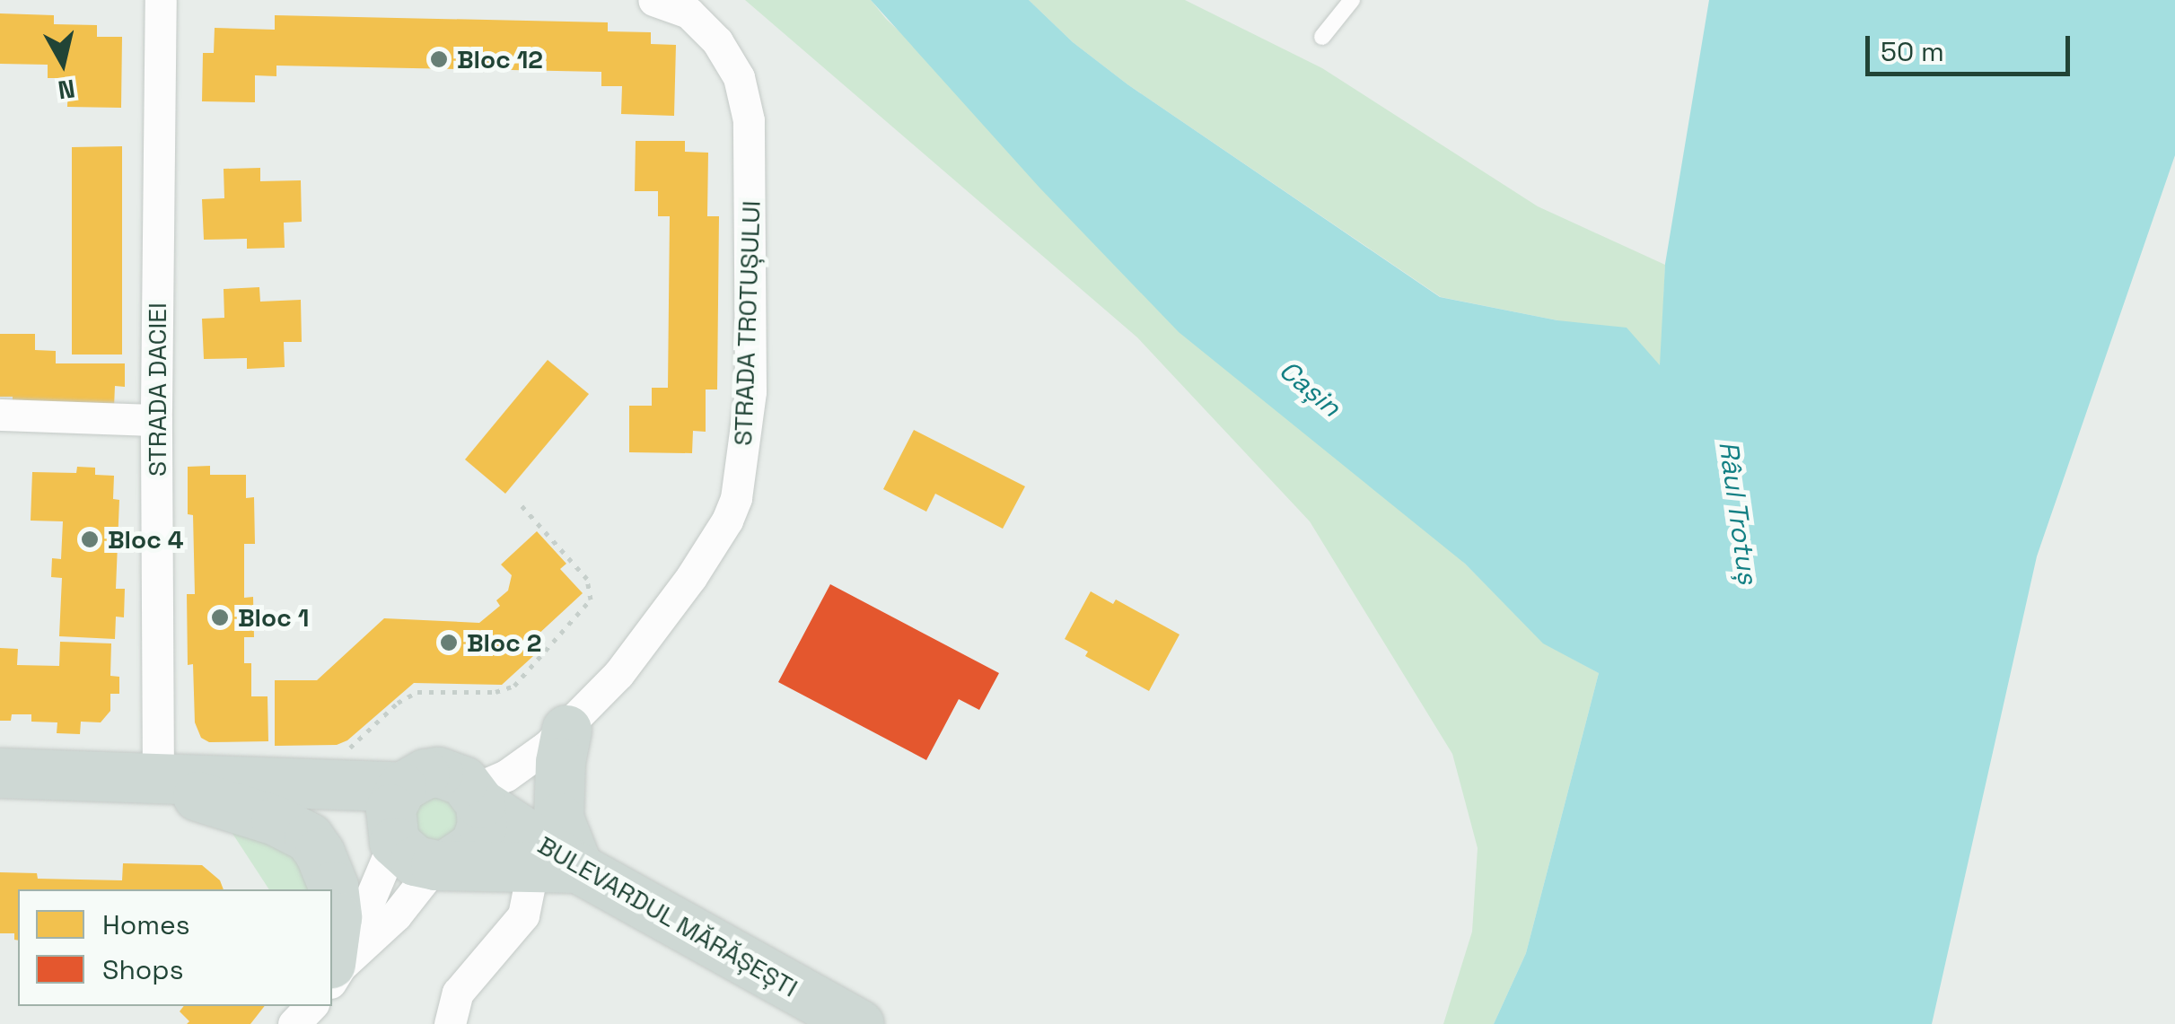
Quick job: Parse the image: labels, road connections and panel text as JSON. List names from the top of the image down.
{
  "streets": {
    "main road": ["BULEVARDUL MĂRĂȘEȘTI"],
    "street": ["STRADA TROTUȘULUI", "STRADA DACIEI"]
  },
  "crossings": [
    ["STRADA TROTUȘULUI", "BULEVARDUL MĂRĂȘEȘTI"]
  ],
  "water": ["Cașin", "Râul Trotuș"],
  "places": [
    "Bloc 12",
    "Bloc 4",
    "Bloc 1",
    "Bloc 2"
  ],
  "legend": ["Homes", "Shops"],
  "scale_bar": "50 m",
  "north": "bottom"
}
